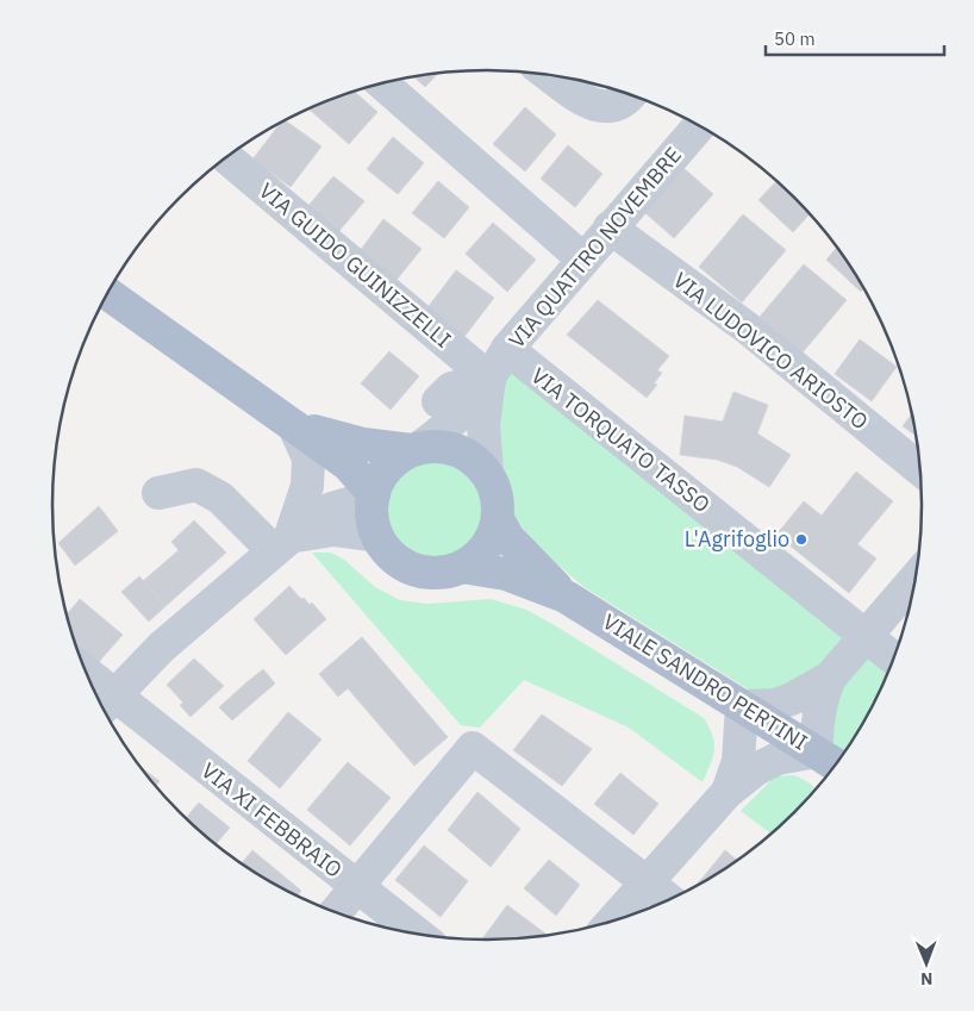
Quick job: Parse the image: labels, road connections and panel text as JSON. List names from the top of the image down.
{
  "streets": {
    "main road": ["VIALE SANDRO PERTINI"],
    "street": [
      "VIA QUATTRO NOVEMBRE",
      "VIA GUIDO GUINIZZELLI",
      "VIA LUDOVICO ARIOSTO",
      "VIA TORQUATO TASSO",
      "VIA XI FEBBRAIO"
    ]
  },
  "crossings": [
    ["VIA QUATTRO NOVEMBRE", "VIA GUIDO GUINIZZELLI"],
    ["VIA QUATTRO NOVEMBRE", "VIA LUDOVICO ARIOSTO"],
    ["VIA QUATTRO NOVEMBRE", "VIA TORQUATO TASSO"],
    ["VIA QUATTRO NOVEMBRE", "VIALE SANDRO PERTINI"]
  ],
  "places": ["L'Agrifoglio"],
  "scale_bar": "50 m",
  "north": "bottom"
}
